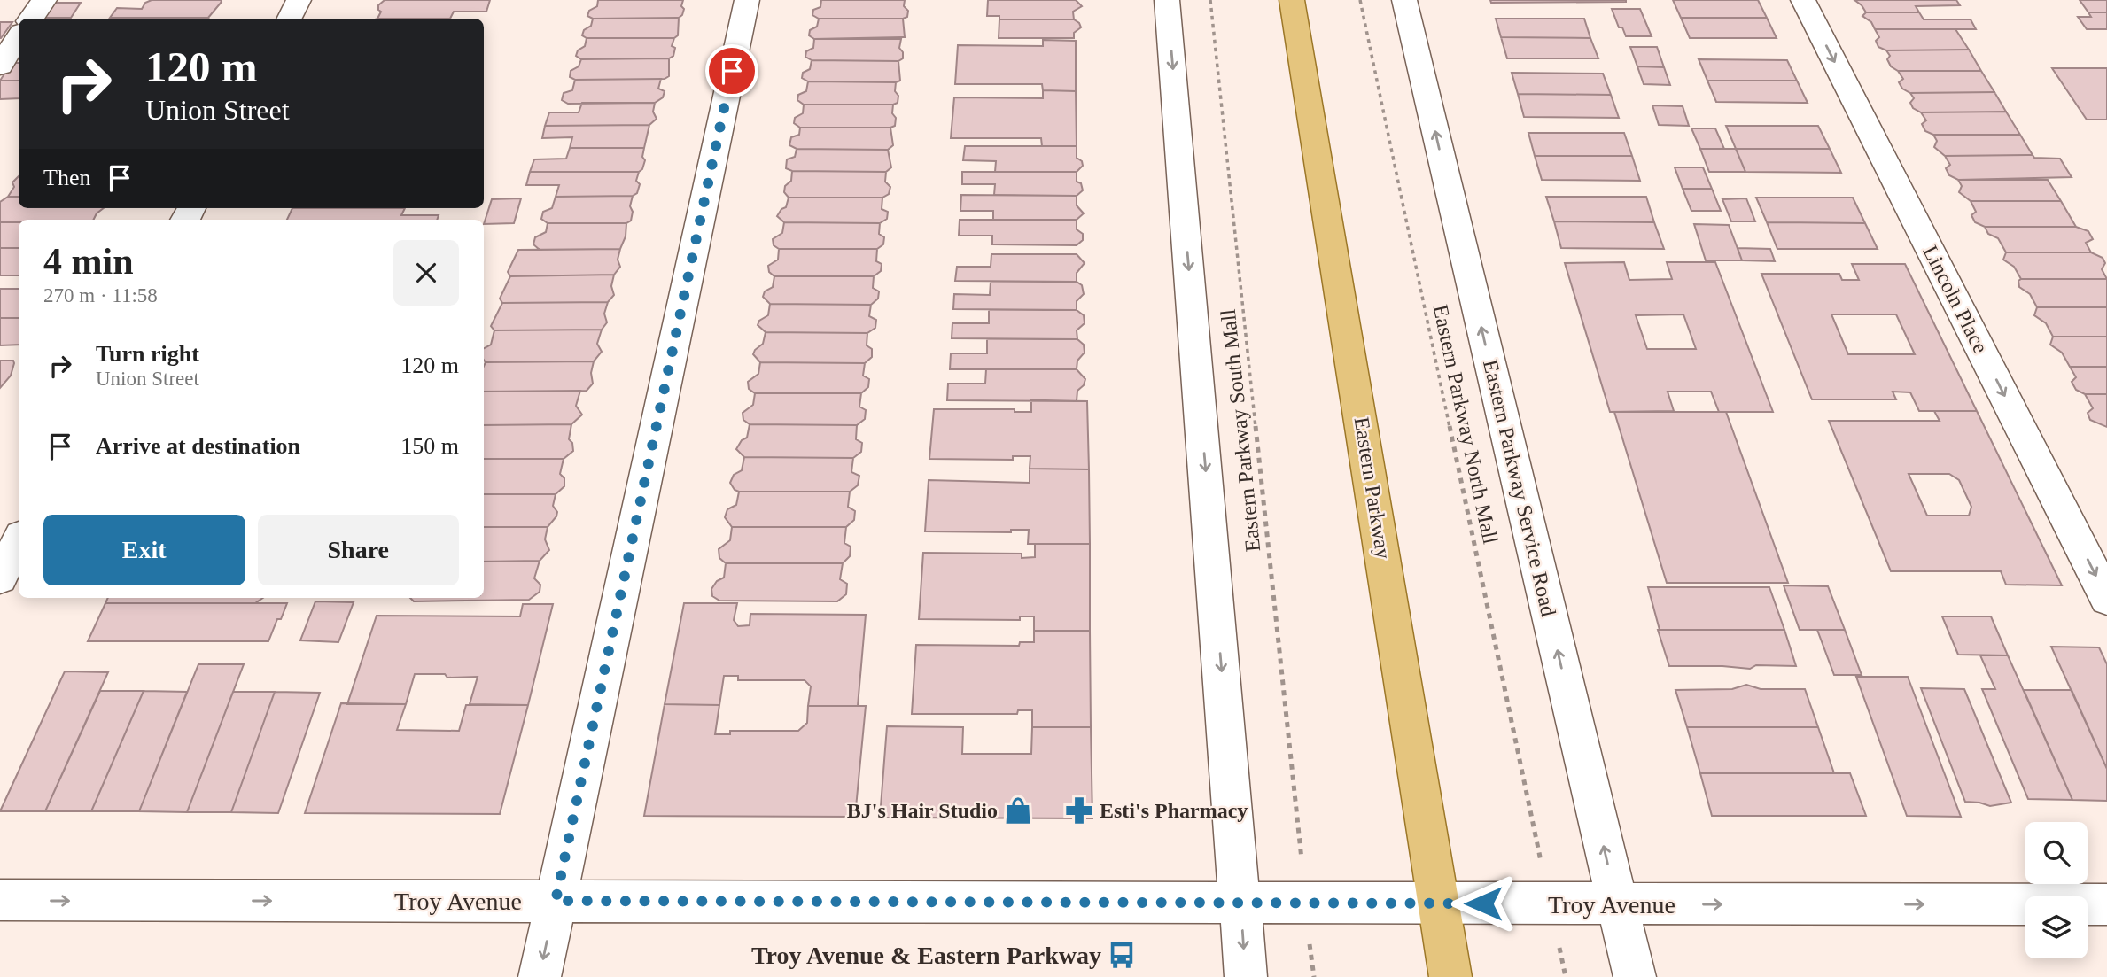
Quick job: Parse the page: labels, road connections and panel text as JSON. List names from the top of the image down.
{
  "streets": {
    "main road": ["Eastern Parkway"],
    "street": ["Lincoln Place", "Eastern Parkway Service Road", "Troy Avenue"],
    "path": ["Eastern Parkway North Mall", "Eastern Parkway South Mall"]
  },
  "crossings": [
    ["Eastern Parkway", "Troy Avenue"],
    ["Eastern Parkway Service Road", "Troy Avenue"]
  ],
  "one_way": ["Lincoln Place", "Troy Avenue"],
  "places": {
    "shop": ["BJ's Hair Studio"],
    "pharmacy": ["Esti's Pharmacy"],
    "bus stop": ["Troy Avenue & Eastern Parkway"]
  },
  "page": {
    "turn": ["120 m", "Union Street"],
    "then": "Then",
    "heading": ["4 min", "270 m · 11:58"],
    "list": [
      {
        "name": "Turn right",
        "note": "Union Street",
        "value": "120 m"
      },
      {
        "name": "Arrive at destination",
        "value": "150 m"
      }
    ],
    "buttons": ["Exit", "Share"]
  }
}
